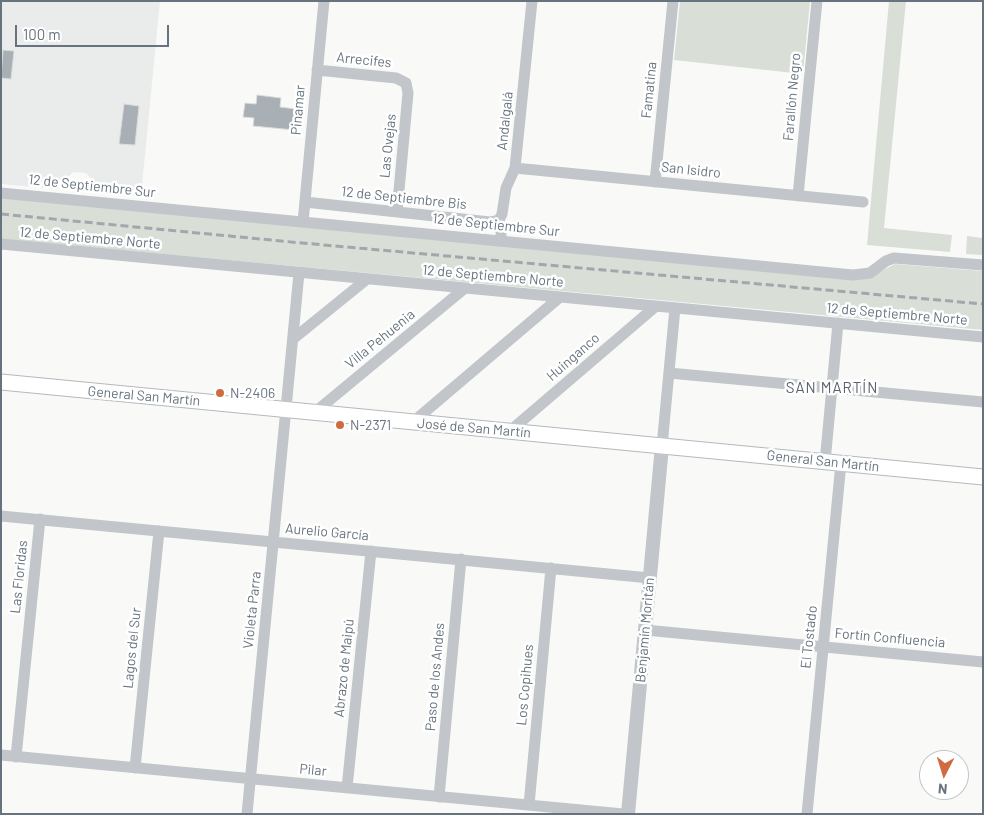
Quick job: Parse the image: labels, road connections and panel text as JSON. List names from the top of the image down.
{
  "streets": {
    "main road": ["General San Martín", "José de San Martín"],
    "street": [
      "Arrecifes",
      "Famatina",
      "Farallón Negro",
      "Pinamar",
      "Andalgalá",
      "Las Ovejas",
      "San Isidro",
      "12 de Septiembre Sur",
      "12 de Septiembre Bis",
      "12 de Septiembre Norte",
      "Villa Pehuenia",
      "Huinganco",
      "Aurelio García",
      "Las Floridas",
      "Violeta Parra",
      "Benjamín Moritán",
      "El Tostado",
      "Fortín Confluencia",
      "Lagos del Sur",
      "Abrazo de Maipú",
      "Paso de los Andes",
      "Los Copihues",
      "Pilar"
    ]
  },
  "crossings": [
    ["Arrecifes", "Pinamar"],
    ["Arrecifes", "Las Ovejas"],
    ["Famatina", "San Isidro"],
    ["Farallón Negro", "San Isidro"],
    ["Pinamar", "12 de Septiembre Sur"],
    ["Pinamar", "12 de Septiembre Bis"],
    ["Andalgalá", "San Isidro"],
    ["Andalgalá", "12 de Septiembre Sur"],
    ["Andalgalá", "12 de Septiembre Bis"],
    ["Las Ovejas", "12 de Septiembre Bis"],
    ["12 de Septiembre Norte", "Villa Pehuenia"],
    ["12 de Septiembre Norte", "Huinganco"],
    ["Villa Pehuenia", "José de San Martín"],
    ["Huinganco", "José de San Martín"],
    ["General San Martín", "José de San Martín"],
    ["General San Martín", "Violeta Parra"],
    ["General San Martín", "Benjamín Moritán"],
    ["General San Martín", "El Tostado"],
    ["José de San Martín", "Violeta Parra"],
    ["José de San Martín", "Benjamín Moritán"],
    ["Aurelio García", "Las Floridas"],
    ["Aurelio García", "Violeta Parra"],
    ["Aurelio García", "Benjamín Moritán"],
    ["Aurelio García", "Lagos del Sur"],
    ["Aurelio García", "Abrazo de Maipú"],
    ["Aurelio García", "Paso de los Andes"],
    ["Aurelio García", "Los Copihues"],
    ["Las Floridas", "Pilar"],
    ["Violeta Parra", "Pilar"],
    ["Benjamín Moritán", "Fortín Confluencia"],
    ["El Tostado", "Fortín Confluencia"],
    ["Lagos del Sur", "Pilar"],
    ["Abrazo de Maipú", "Pilar"],
    ["Paso de los Andes", "Pilar"],
    ["Los Copihues", "Pilar"]
  ],
  "districts": ["SAN MARTÍN"],
  "places": ["N-2406", "N-2371"],
  "scale_bar": "100 m",
  "north": "bottom"
}
